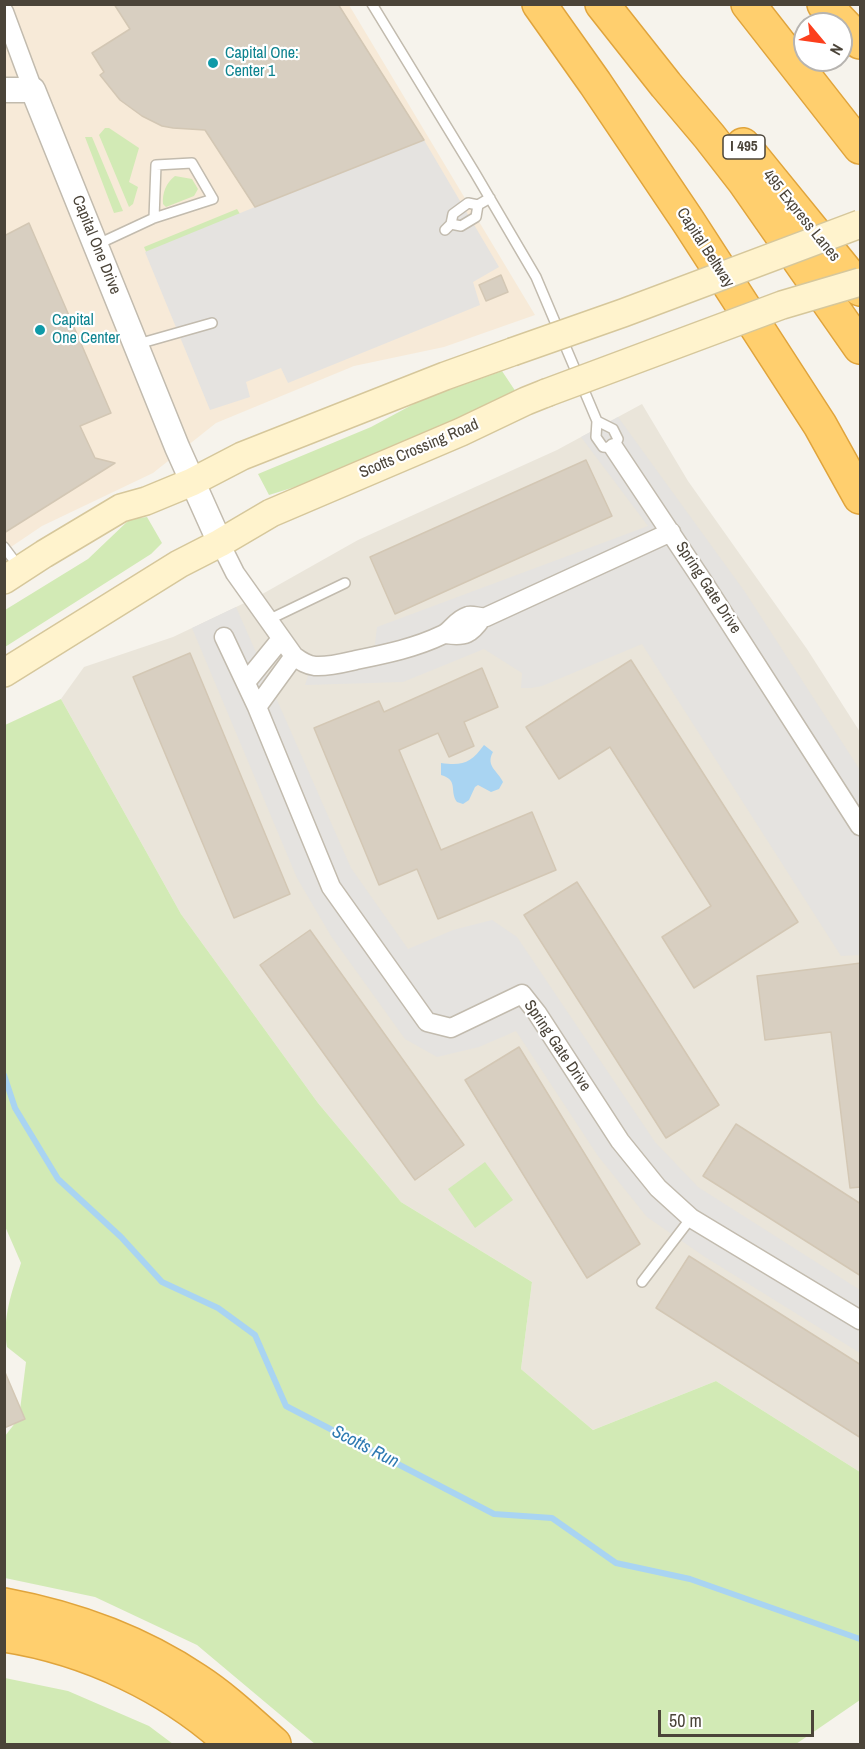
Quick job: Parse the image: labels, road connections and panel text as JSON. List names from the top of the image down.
{
  "streets": {
    "highway": ["I 495", "495 Express Lanes", "Capital Beltway"],
    "main road": ["Scotts Crossing Road"],
    "street": ["Capital One Drive", "Spring Gate Drive"]
  },
  "crossings": [
    ["Capital One Drive", "Scotts Crossing Road"]
  ],
  "water": ["Scotts Run"],
  "places": ["Capital One: Center 1", "Capital One Center"],
  "scale_bar": "50 m",
  "north": "bottom right"
}
